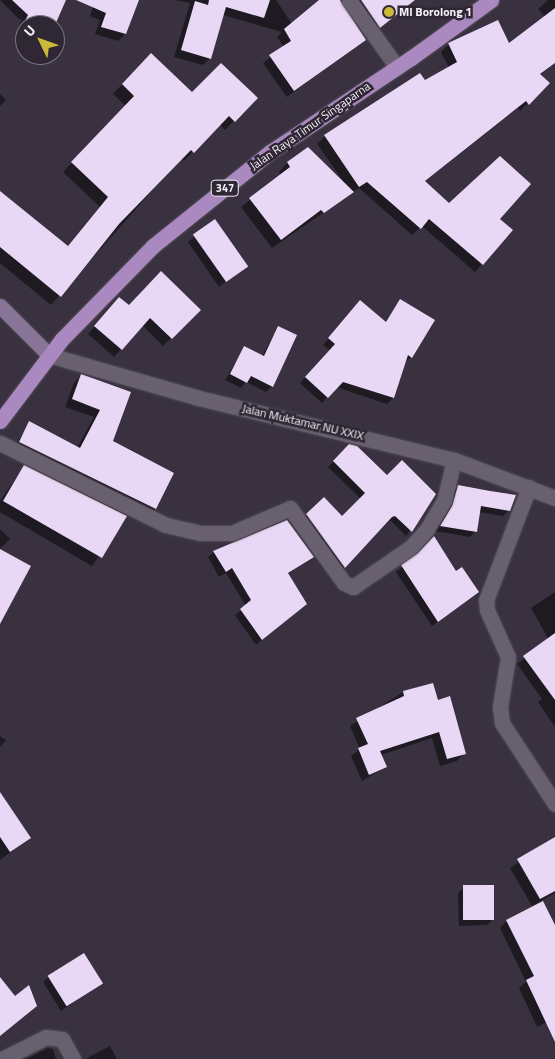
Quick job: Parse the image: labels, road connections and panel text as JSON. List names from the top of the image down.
{
  "streets": {
    "main road": ["Jalan Raya Timur Singaparna", "347"],
    "street": ["Jalan Muktamar NU XXIX"]
  },
  "crossings": [
    ["Jalan Raya Timur Singaparna", "Jalan Muktamar NU XXIX"]
  ],
  "places": ["MI Borolong 1"],
  "north": "top left"
}
